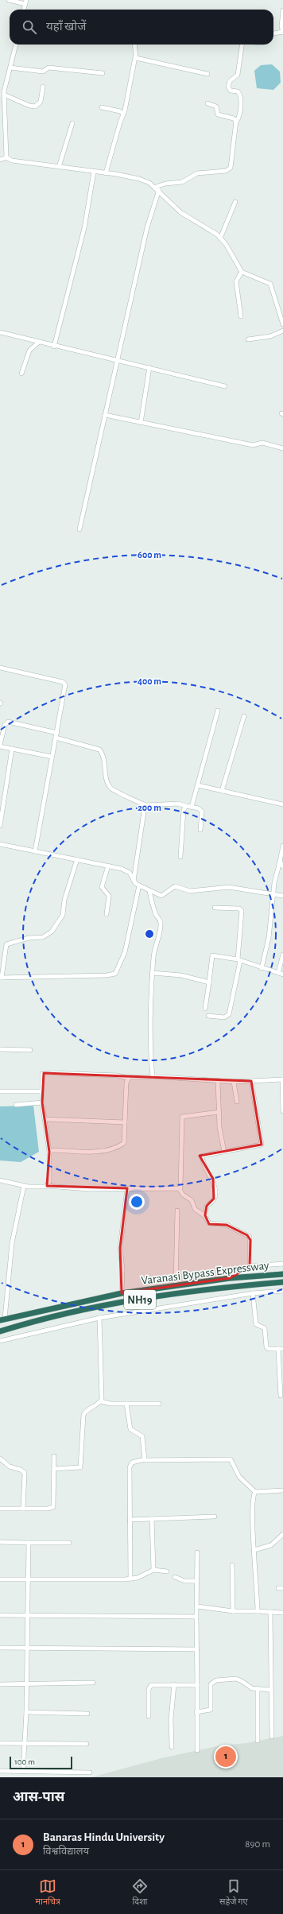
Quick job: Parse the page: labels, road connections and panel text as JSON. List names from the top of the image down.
{
  "streets": {
    "highway": ["Varanasi Bypass Expressway", "NH19"]
  },
  "scale_bar": "100 m",
  "page": {
    "search": "यहाँ खोजें",
    "pins": "1",
    "scale": "100 m",
    "heading": "आस-पास",
    "list": [
      {
        "mark": "1",
        "name": "Banaras Hindu University",
        "note": "विश्वविद्यालय",
        "value": "890 m"
      }
    ],
    "nav": ["मानचित्र", "दिशा", "सहेजे गए"]
  },
  "rings": ["600 m", "400 m", "200 m"]
}
